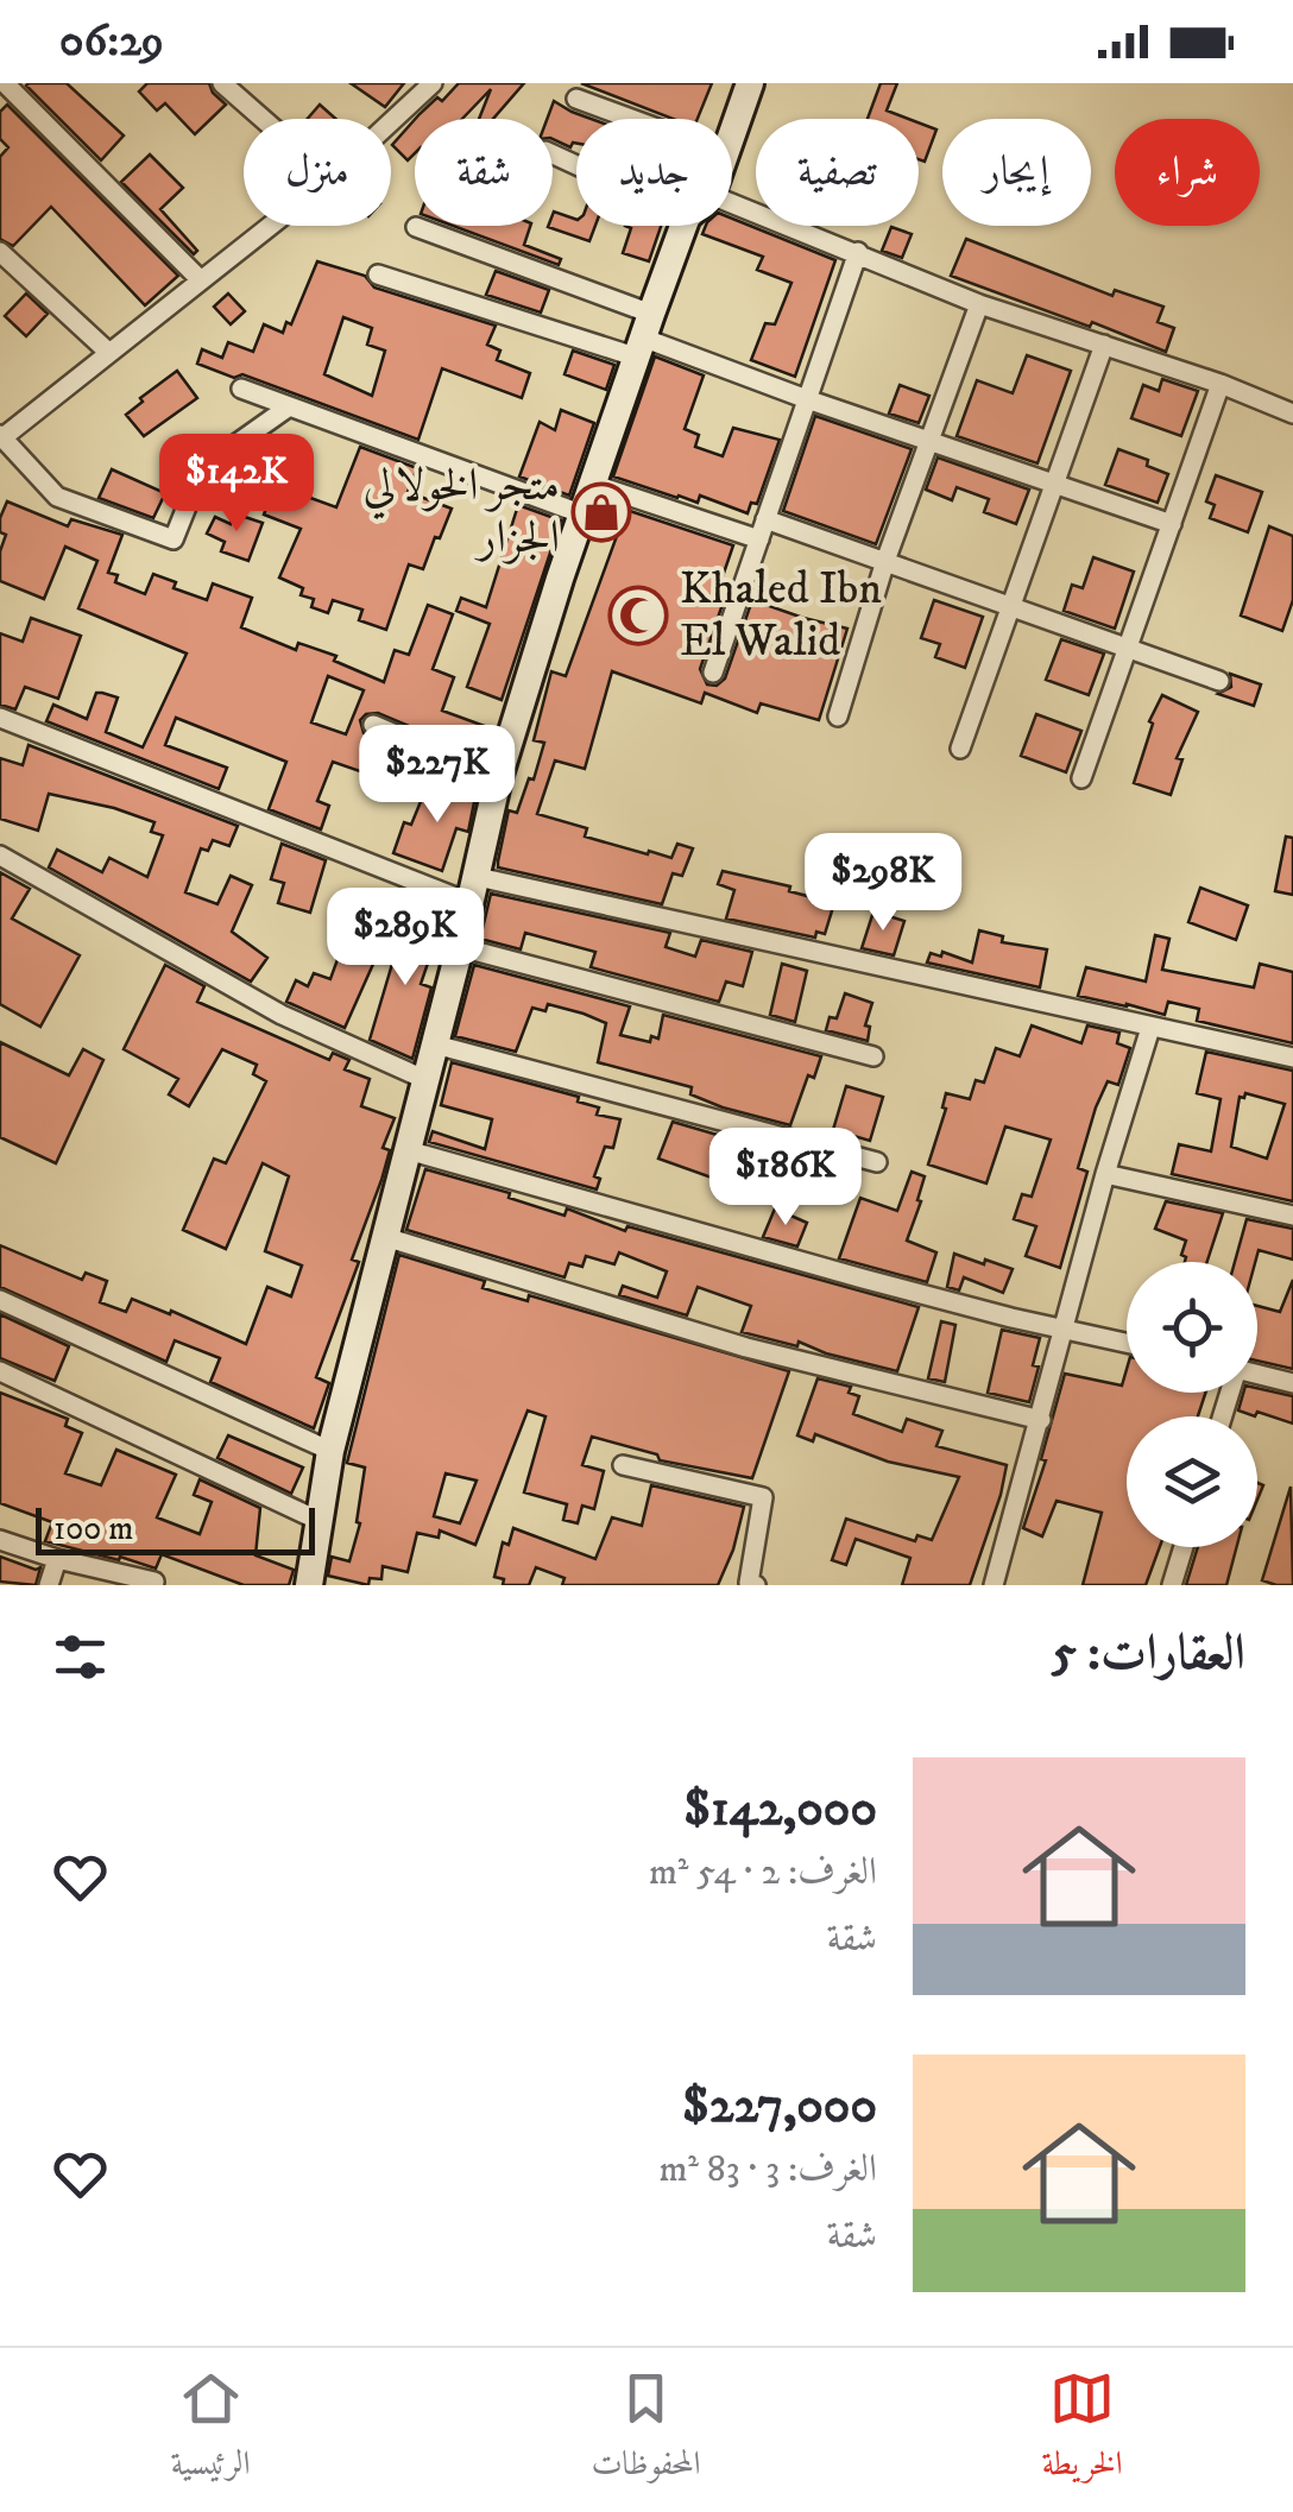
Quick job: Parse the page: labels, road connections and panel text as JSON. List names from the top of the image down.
{
  "places": {
    "shop": ["متجر الخولالي الجزار"],
    "mosque": ["Khaled Ibn El Walid"]
  },
  "scale_bar": "100 m",
  "page": {
    "status": "06:29",
    "chip": [
      "شراء",
      "إيجار",
      "تصفية",
      "جديد",
      "شقة",
      "منزل"
    ],
    "price": [
      "$142K",
      "$227K",
      "$298K",
      "$289K",
      "$186K"
    ],
    "scale": "100 m",
    "heading": "العقارات: 5",
    "list": [
      {
        "name": "$142,000",
        "note": "الغرف: 2 · 54 m² · شقة"
      },
      {
        "name": "$227,000",
        "note": "الغرف: 3 · 83 m² · شقة"
      }
    ],
    "tabs": ["الخريطة", "المحفوظات", "الرئيسية"]
  }
}
